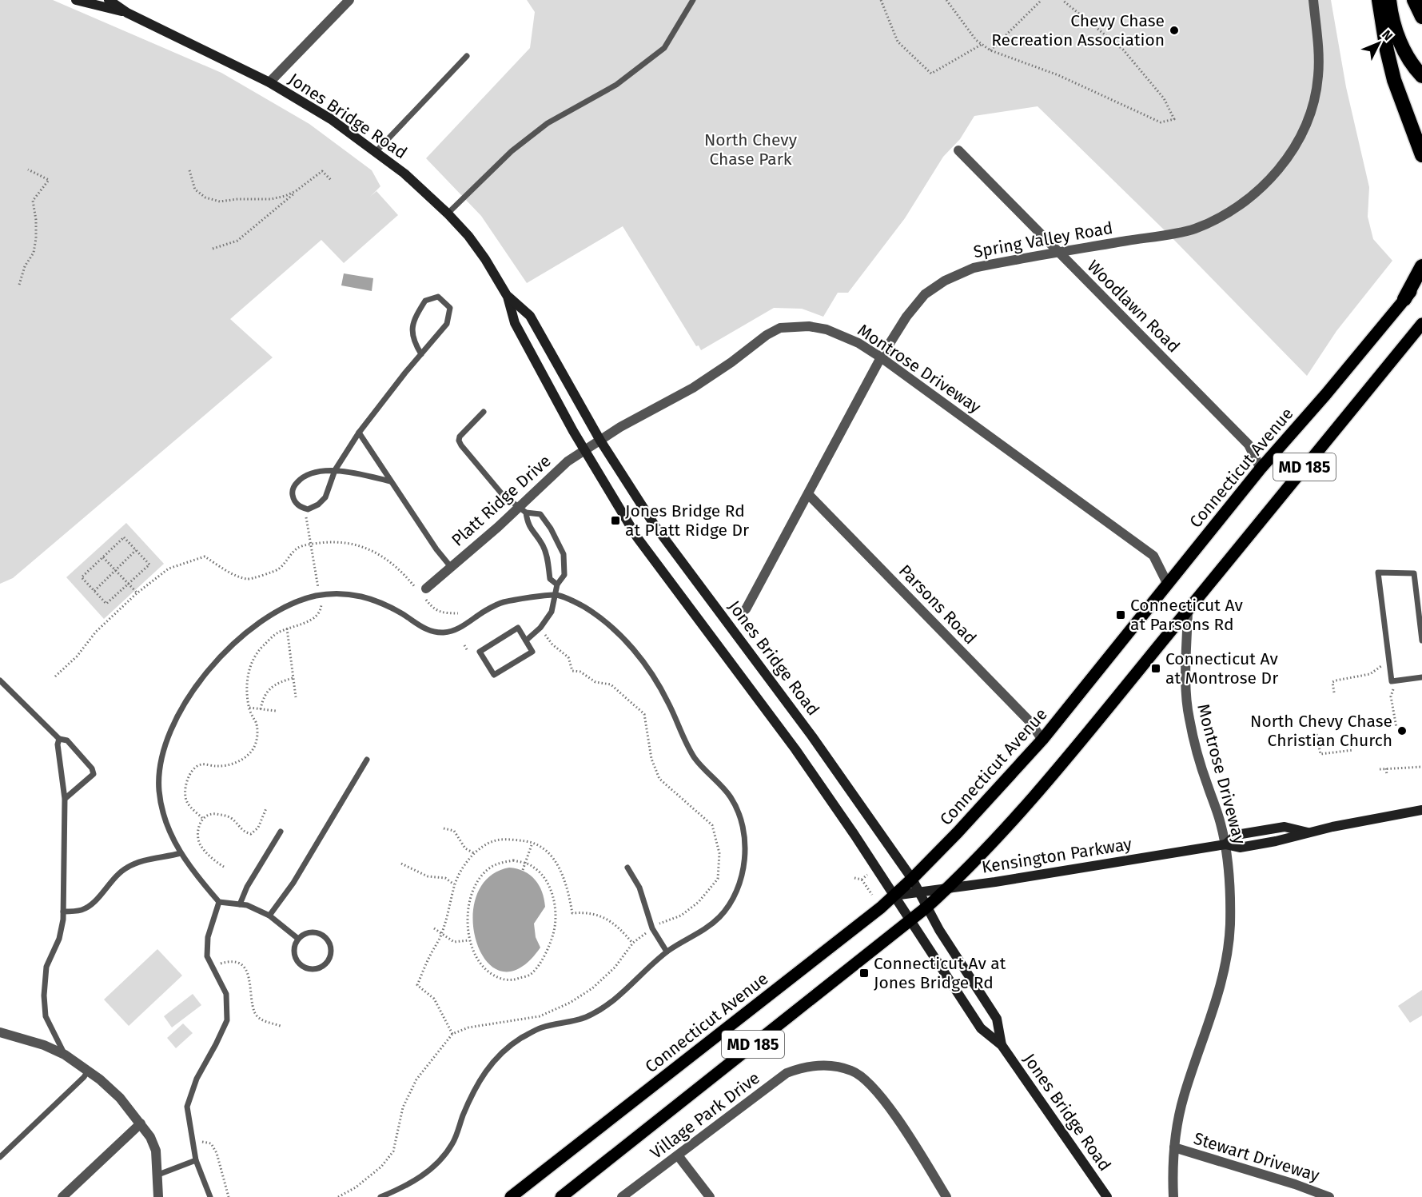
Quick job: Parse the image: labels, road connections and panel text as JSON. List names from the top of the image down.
{
  "streets": {
    "main road": [
      "Jones Bridge Road",
      "MD 185",
      "Connecticut Avenue",
      "Kensington Parkway"
    ],
    "street": [
      "Spring Valley Road",
      "Woodlawn Road",
      "Montrose Driveway",
      "Platt Ridge Drive",
      "Parsons Road",
      "Village Park Drive",
      "Stewart Driveway"
    ]
  },
  "crossings": [
    ["Jones Bridge Road", "Montrose Driveway"],
    ["Jones Bridge Road", "MD 185"],
    ["Jones Bridge Road", "Connecticut Avenue"],
    ["Jones Bridge Road", "Platt Ridge Drive"],
    ["Jones Bridge Road", "Kensington Parkway"],
    ["Spring Valley Road", "Woodlawn Road"],
    ["Spring Valley Road", "Montrose Driveway"],
    ["Spring Valley Road", "Parsons Road"],
    ["Woodlawn Road", "Connecticut Avenue"],
    ["Montrose Driveway", "MD 185"],
    ["Montrose Driveway", "Connecticut Avenue"],
    ["Montrose Driveway", "Platt Ridge Drive"],
    ["Montrose Driveway", "Kensington Parkway"],
    ["Montrose Driveway", "Stewart Driveway"],
    ["MD 185", "Kensington Parkway"],
    ["Connecticut Avenue", "Parsons Road"],
    ["Connecticut Avenue", "Kensington Parkway"]
  ],
  "parks": ["North Chevy Chase Park"],
  "places": {
    "other": ["Chevy Chase Recreation Association", "North Chevy Chase Christian Church"],
    "transit": [
      "Jones Bridge Rd at Platt Ridge Dr",
      "Connecticut Av at Parsons Rd",
      "Connecticut Av at Montrose Dr",
      "Connecticut Av at Jones Bridge Rd"
    ]
  },
  "north": "top right"
}
